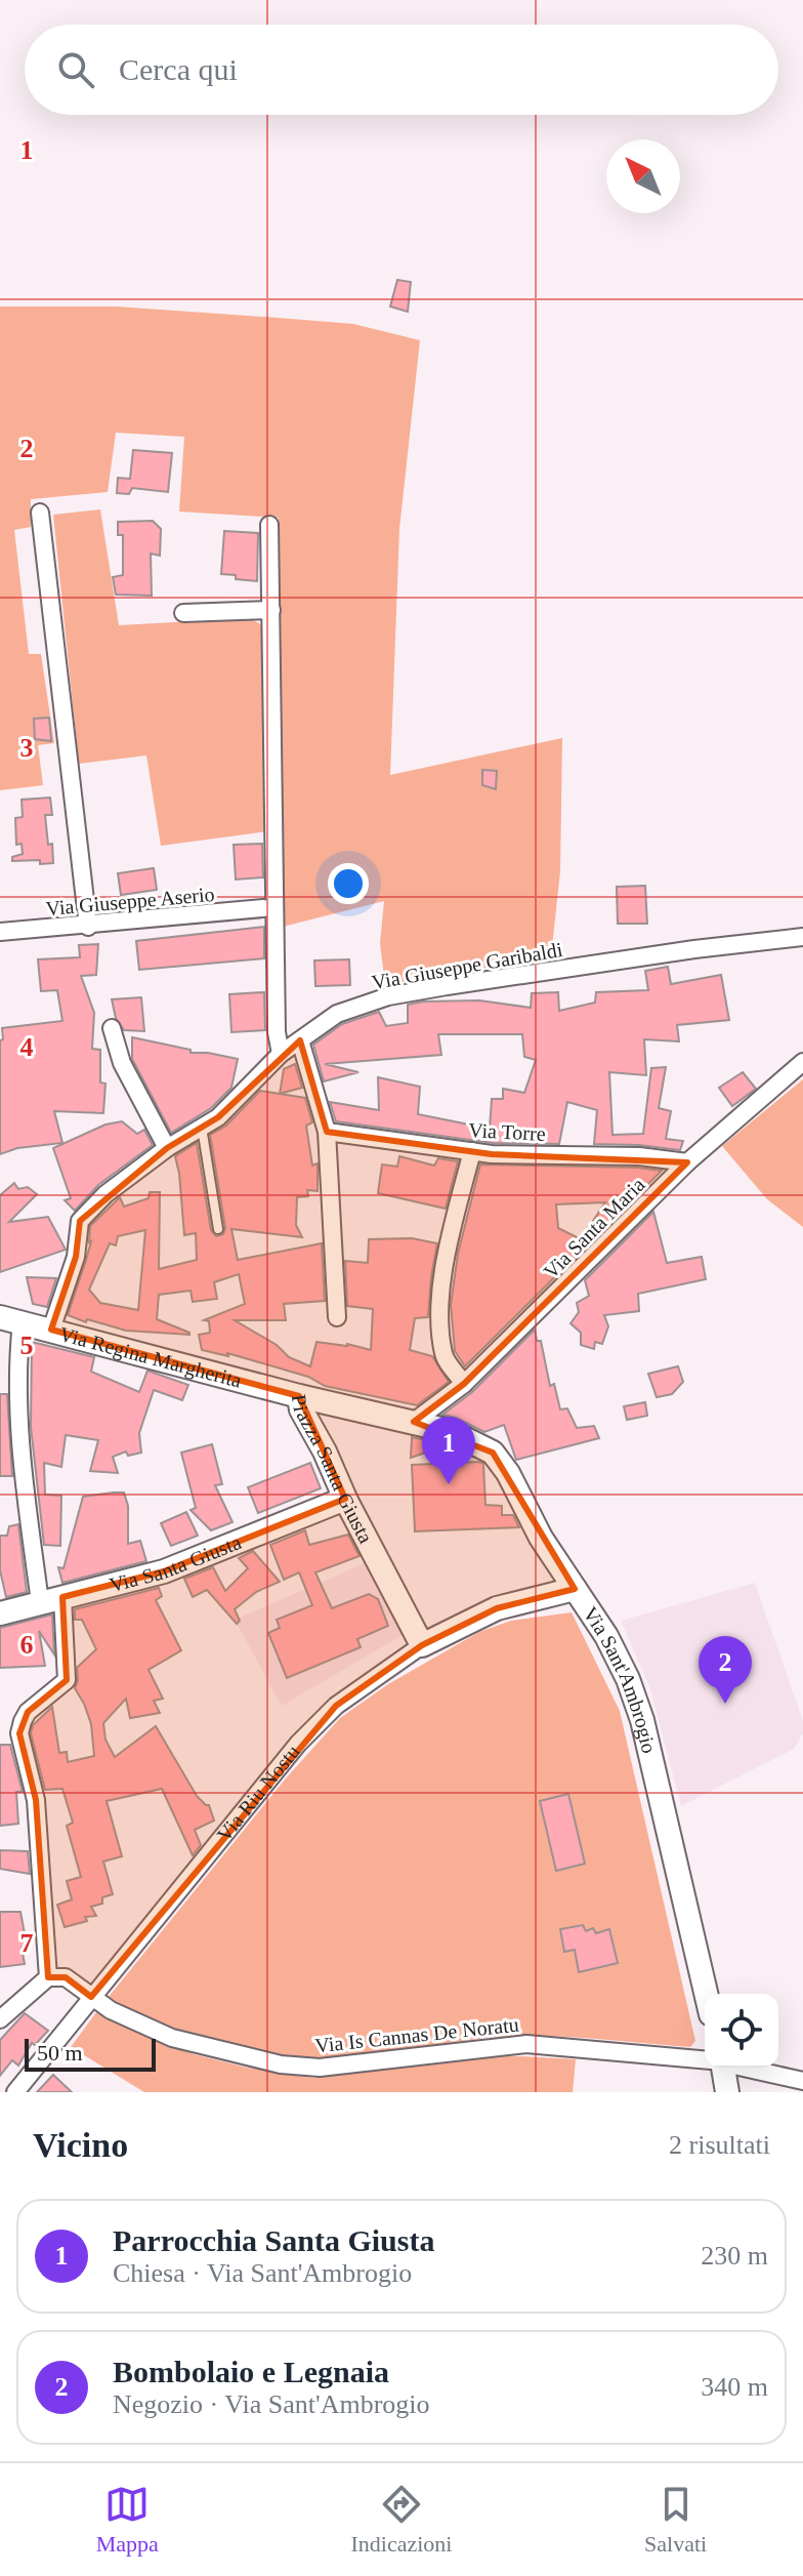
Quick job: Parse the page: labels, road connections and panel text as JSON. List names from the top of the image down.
{
  "streets": {
    "street": [
      "Via Giuseppe Aserio",
      "Via Giuseppe Garibaldi",
      "Via Torre",
      "Via Santa Maria",
      "Via Regina Margherita",
      "Piazza Santa Giusta",
      "Via Santa Giusta",
      "Via Sant'Ambrogio",
      "Via Riu Nostu",
      "Via Is Cannas De Noratu"
    ]
  },
  "crossings": [
    ["Via Giuseppe Garibaldi", "Via Regina Margherita"],
    ["Via Torre", "Via Santa Maria"],
    ["Via Santa Maria", "Piazza Santa Giusta"],
    ["Via Santa Maria", "Via Sant'Ambrogio"],
    ["Via Regina Margherita", "Piazza Santa Giusta"],
    ["Piazza Santa Giusta", "Via Santa Giusta"],
    ["Piazza Santa Giusta", "Via Sant'Ambrogio"],
    ["Piazza Santa Giusta", "Via Riu Nostu"],
    ["Via Sant'Ambrogio", "Via Riu Nostu"],
    ["Via Riu Nostu", "Via Is Cannas De Noratu"]
  ],
  "scale_bar": "50 m",
  "north": "top left",
  "page": {
    "search": "Cerca qui",
    "pins": ["1", "2"],
    "scale": "50 m",
    "heading": ["Vicino", "2 risultati"],
    "list": [
      {
        "mark": "1",
        "name": "Parrocchia Santa Giusta",
        "note": "Chiesa · Via Sant'Ambrogio",
        "value": "230 m"
      },
      {
        "mark": "2",
        "name": "Bombolaio e Legnaia",
        "note": "Negozio · Via Sant'Ambrogio",
        "value": "340 m"
      }
    ],
    "nav": ["Mappa", "Indicazioni", "Salvati"]
  },
  "grid": {
    "rows": [
      "1",
      "2",
      "3",
      "4",
      "5",
      "6",
      "7"
    ]
  }
}
